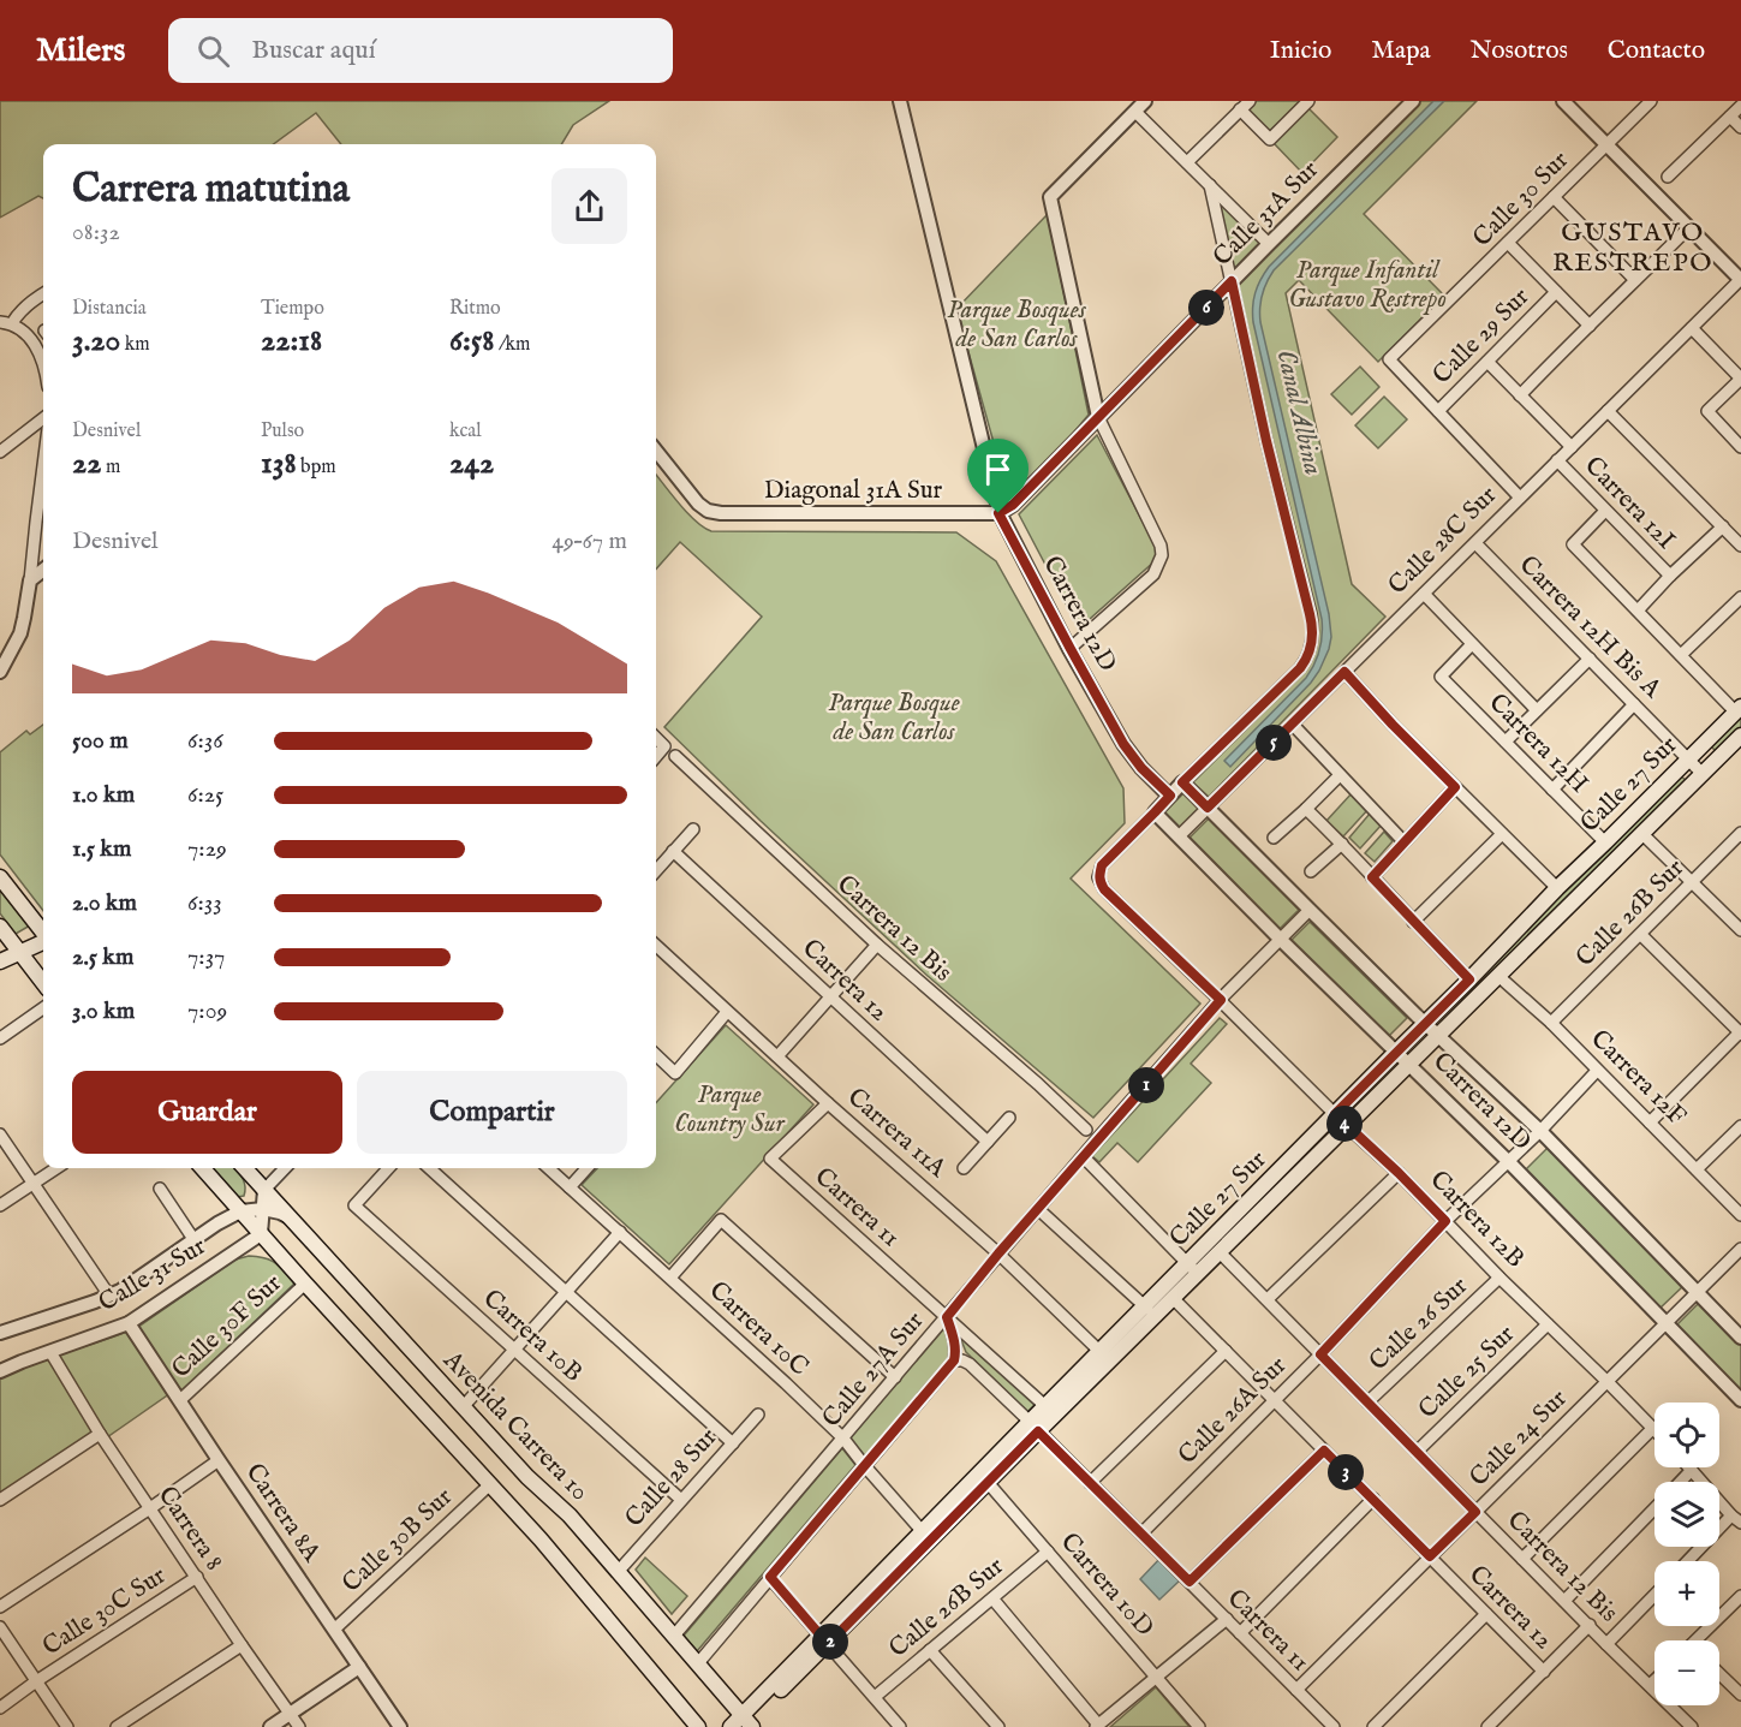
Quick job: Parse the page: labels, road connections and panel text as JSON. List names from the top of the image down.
{
  "streets": {
    "main road": ["Calle 27 Sur", "Avenida Carrera 10"],
    "street": [
      "Calle 30 Sur",
      "Calle 31A Sur",
      "Calle 29 Sur",
      "Diagonal 31A Sur",
      "Carrera 12I",
      "Calle 28C Sur",
      "Carrera 12D",
      "Carrera 12H Bis A",
      "Carrera 12H",
      "Calle 26B Sur",
      "Carrera 12 Bis",
      "Carrera 12",
      "Carrera 12F",
      "Carrera 11A",
      "Carrera 11",
      "Carrera 12B",
      "Calle 31 Sur",
      "Calle 26 Sur",
      "Calle 30F Sur",
      "Carrera 10C",
      "Carrera 10B",
      "Calle 27A Sur",
      "Calle 25 Sur",
      "Calle 26A Sur",
      "Calle 24 Sur",
      "Calle 28 Sur",
      "Carrera 8A",
      "Carrera 8",
      "Calle 30B Sur",
      "Carrera 10D",
      "Calle 30C Sur"
    ]
  },
  "crossings": [
    ["Calle 30 Sur", "Calle 29 Sur"],
    ["Calle 31A Sur", "Diagonal 31A Sur"],
    ["Calle 31A Sur", "Carrera 12D"],
    ["Calle 29 Sur", "Carrera 12I"],
    ["Diagonal 31A Sur", "Carrera 12D"],
    ["Carrera 12I", "Calle 28C Sur"],
    ["Calle 28C Sur", "Carrera 12D"],
    ["Calle 28C Sur", "Carrera 12H Bis A"],
    ["Carrera 12D", "Calle 27 Sur"],
    ["Carrera 12D", "Carrera 12B"],
    ["Carrera 12D", "Calle 27A Sur"],
    ["Carrera 12D", "Calle 26A Sur"],
    ["Carrera 12D", "Calle 24 Sur"],
    ["Carrera 12H Bis A", "Calle 27 Sur"],
    ["Carrera 12H", "Calle 27 Sur"],
    ["Calle 27 Sur", "Carrera 12 Bis"],
    ["Calle 27 Sur", "Carrera 12"],
    ["Calle 27 Sur", "Carrera 12F"],
    ["Calle 27 Sur", "Carrera 11A"],
    ["Calle 27 Sur", "Carrera 11"],
    ["Calle 27 Sur", "Carrera 12B"],
    ["Calle 27 Sur", "Carrera 10C"],
    ["Calle 27 Sur", "Avenida Carrera 10"],
    ["Calle 27 Sur", "Carrera 10D"],
    ["Calle 26B Sur", "Carrera 12F"],
    ["Calle 26B Sur", "Carrera 10D"],
    ["Carrera 12 Bis", "Calle 26 Sur"],
    ["Carrera 12 Bis", "Calle 25 Sur"],
    ["Carrera 12 Bis", "Calle 26A Sur"],
    ["Carrera 12 Bis", "Calle 24 Sur"],
    ["Carrera 12", "Calle 26A Sur"],
    ["Carrera 12", "Calle 24 Sur"],
    ["Carrera 12F", "Calle 26A Sur"],
    ["Carrera 11A", "Carrera 11"],
    ["Carrera 11A", "Calle 27A Sur"],
    ["Carrera 11", "Calle 27A Sur"],
    ["Carrera 11", "Calle 26A Sur"],
    ["Carrera 11", "Calle 24 Sur"],
    ["Carrera 12B", "Calle 26 Sur"],
    ["Carrera 12B", "Calle 27A Sur"],
    ["Carrera 12B", "Calle 25 Sur"],
    ["Carrera 12B", "Calle 26A Sur"],
    ["Carrera 12B", "Calle 24 Sur"],
    ["Calle 31 Sur", "Avenida Carrera 10"],
    ["Calle 31 Sur", "Carrera 8A"],
    ["Calle 31 Sur", "Carrera 8"],
    ["Calle 30F Sur", "Carrera 8A"],
    ["Carrera 10C", "Calle 27A Sur"],
    ["Carrera 10B", "Calle 28 Sur"],
    ["Calle 27A Sur", "Avenida Carrera 10"],
    ["Avenida Carrera 10", "Calle 28 Sur"],
    ["Carrera 8A", "Calle 30B Sur"],
    ["Carrera 8", "Calle 30C Sur"]
  ],
  "districts": ["GUSTAVO RESTREPO"],
  "water": ["Canal Albina"],
  "parks": [
    "Parque Infantil Gustavo Restrepo",
    "Parque Bosques de San Carlos",
    "Parque Bosque de San Carlos",
    "Parque Country Sur"
  ],
  "page": {
    "header": "Milers",
    "search": "Buscar aquí",
    "nav": [
      "Inicio",
      "Mapa",
      "Nosotros",
      "Contacto"
    ],
    "heading": ["Carrera matutina", "08:32"],
    "stats": [
      ["Distancia", "3.20 km"],
      ["Tiempo", "22:18"],
      ["Ritmo", "6:58 /km"],
      ["Desnivel", "22 m"],
      ["Pulso", "138 bpm"],
      ["kcal", "242"]
    ],
    "pins": [
      "6",
      "5",
      "1",
      "4",
      "3",
      "2"
    ],
    "chart": ["Desnivel", "49–67 m"],
    "list": [
      {
        "name": "500 m",
        "note": "6:36"
      },
      {
        "name": "1.0 km",
        "note": "6:25"
      },
      {
        "name": "1.5 km",
        "note": "7:29"
      },
      {
        "name": "2.0 km",
        "note": "6:33"
      },
      {
        "name": "2.5 km",
        "note": "7:37"
      },
      {
        "name": "3.0 km",
        "note": "7:09"
      }
    ],
    "buttons": ["Guardar", "Compartir"],
    "map_buttons": ["+", "−"]
  }
}
